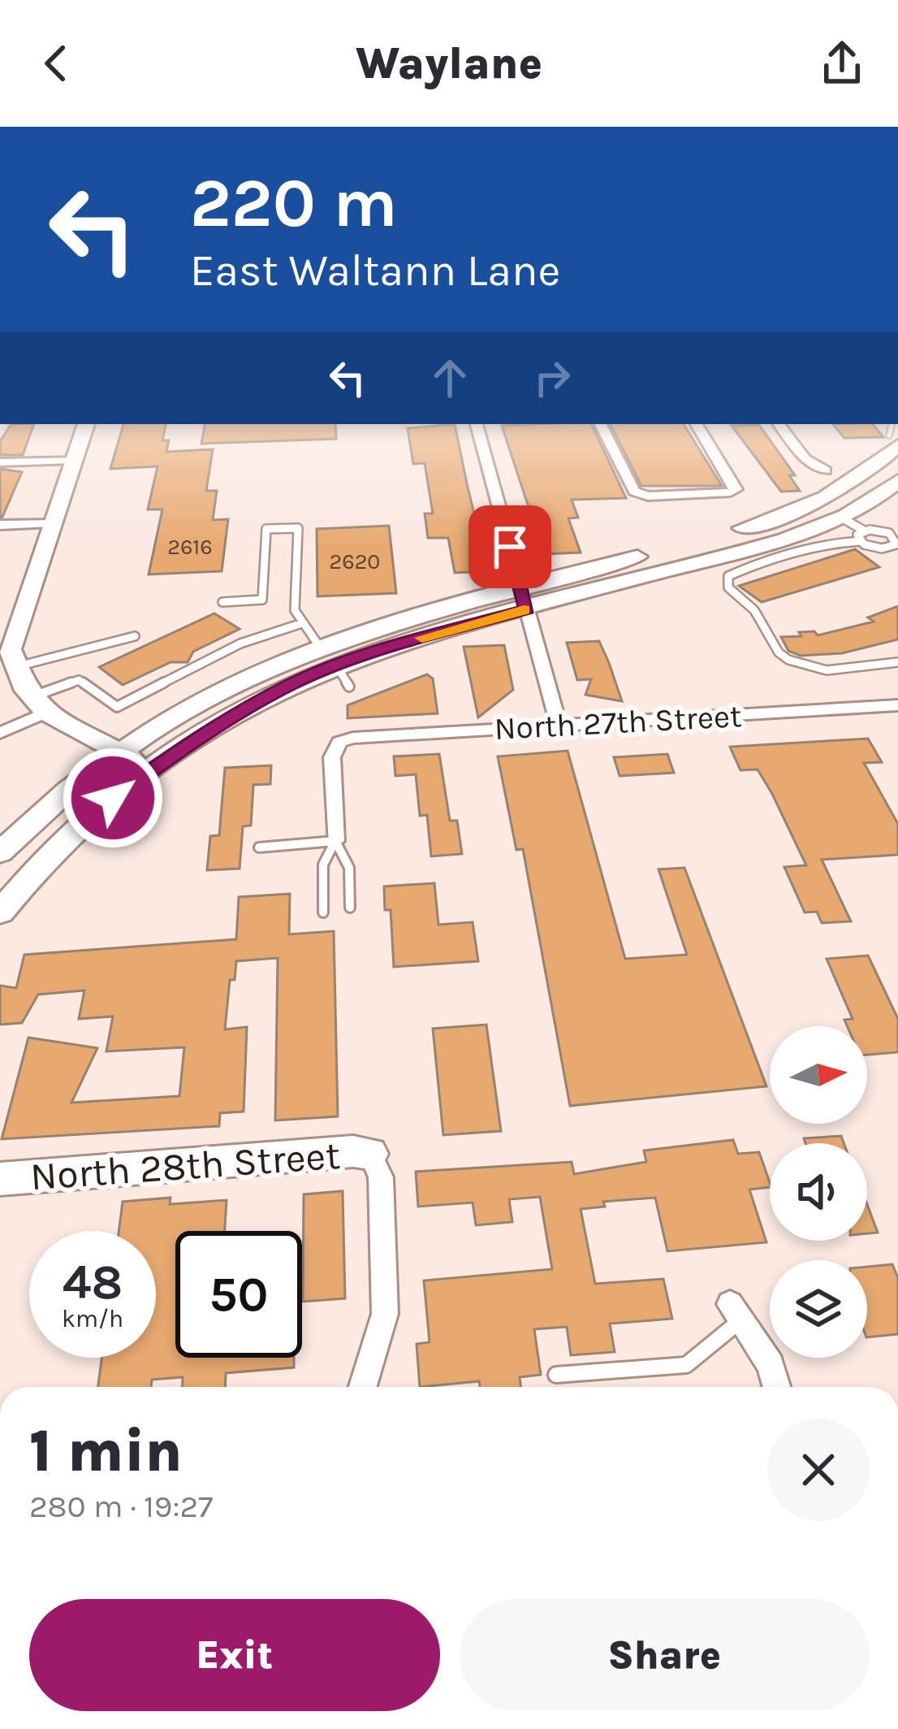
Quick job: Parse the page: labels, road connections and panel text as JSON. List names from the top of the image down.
{
  "streets": {
    "main road": ["North 28th Street"],
    "street": ["North 27th Street"]
  },
  "house_numbers": ["2616", "2620"],
  "north": "right",
  "page": {
    "header": "Waylane",
    "turn": ["220 m", "East Waltann Lane"],
    "speed": "48 km/h",
    "limit": "50",
    "heading": ["1 min", "280 m · 19:27"],
    "buttons": ["Exit", "Share"]
  }
}
